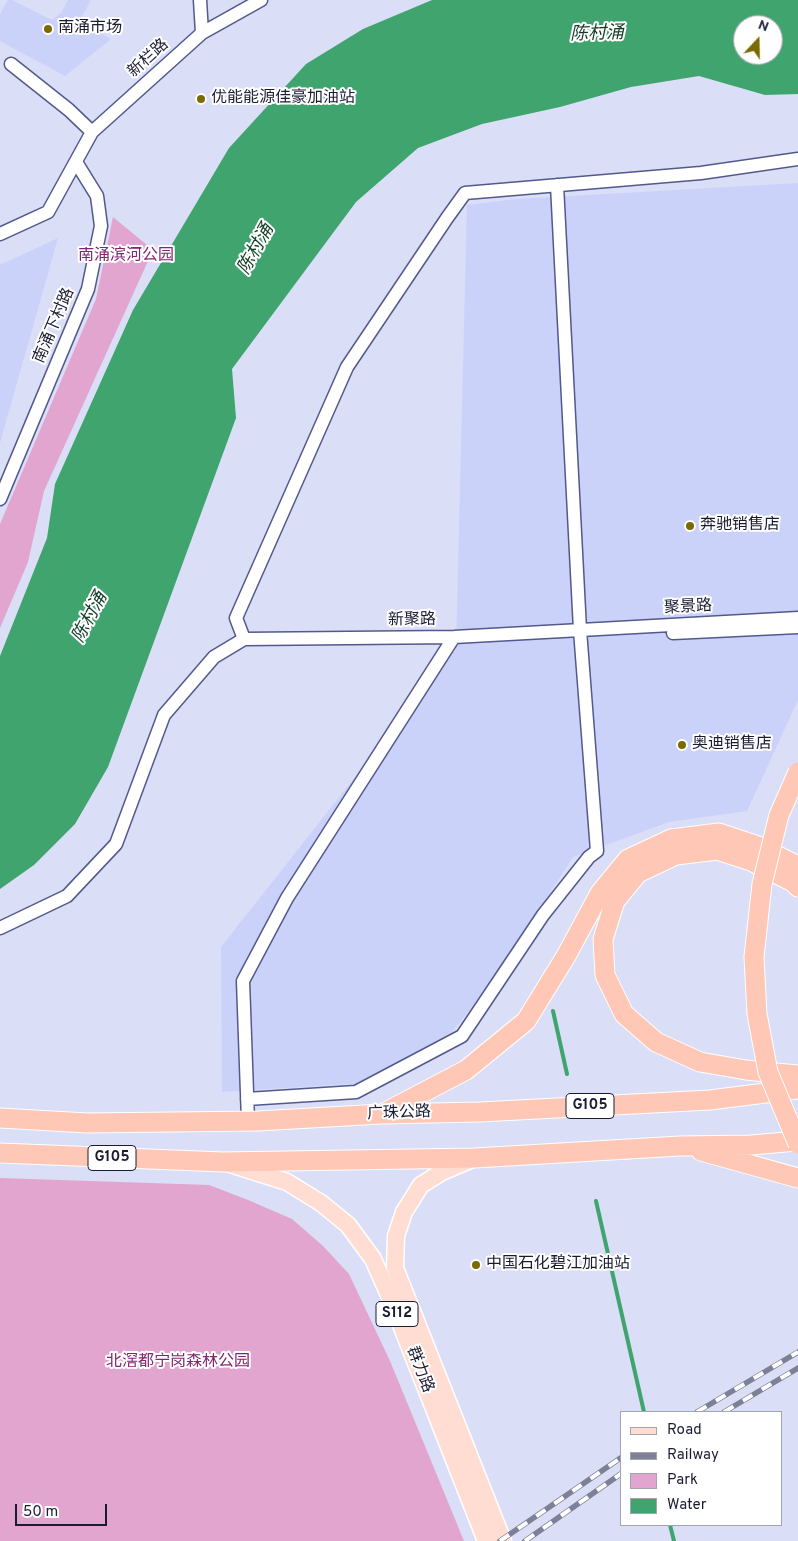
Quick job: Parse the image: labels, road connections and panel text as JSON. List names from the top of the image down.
{
  "streets": {
    "highway": ["G105", "广珠公路"],
    "main road": ["S112", "群力路"],
    "street": [
      "新栏路",
      "南涌下村路",
      "聚景路",
      "新聚路"
    ]
  },
  "crossings": [
    ["新栏路", "南涌下村路"],
    ["聚景路", "新聚路"],
    ["G105", "群力路"]
  ],
  "water": ["陈村涌"],
  "parks": ["南涌滨河公园", "北滘都宁岗森林公园"],
  "places": [
    "南涌市场",
    "优能能源佳豪加油站",
    "奔驰销售店",
    "奥迪销售店",
    "中国石化碧江加油站"
  ],
  "legend": [
    "Road",
    "Railway",
    "Park",
    "Water"
  ],
  "scale_bar": "50 m",
  "north": "top"
}
